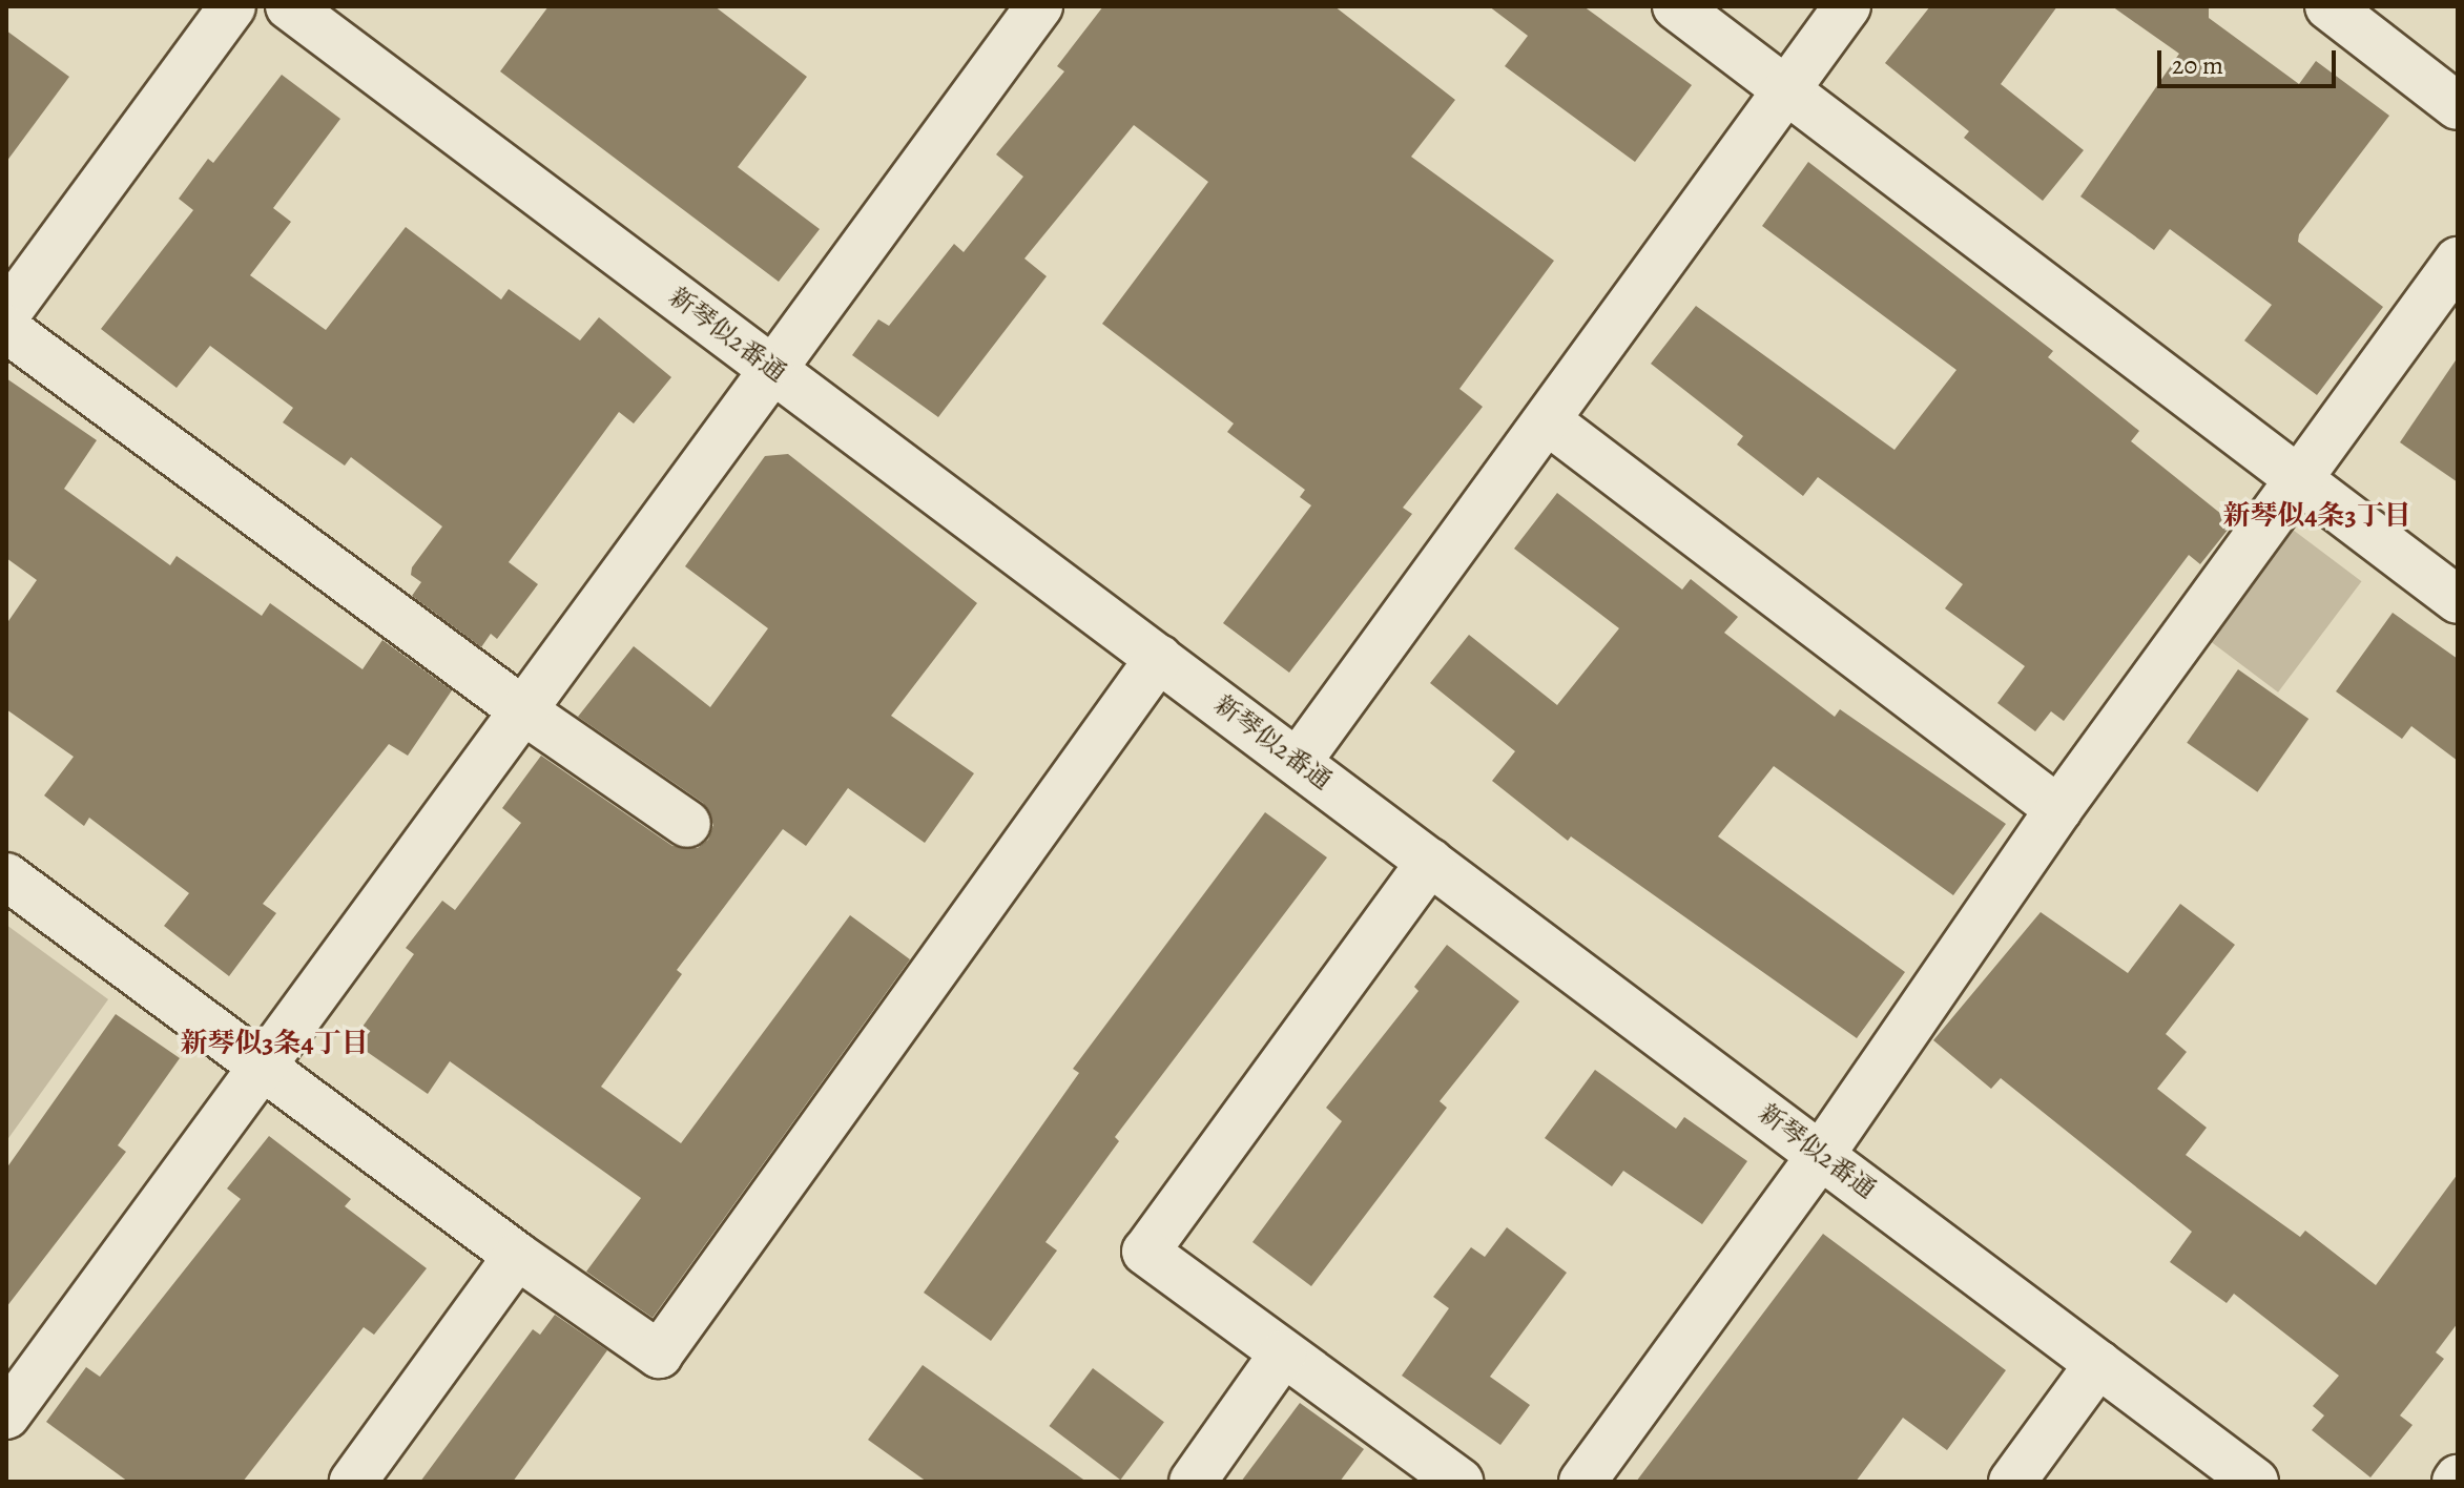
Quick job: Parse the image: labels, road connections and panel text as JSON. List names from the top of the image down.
{
  "streets": {
    "street": ["新琴似2番通"]
  },
  "districts": ["新琴似4条3丁目", "新琴似3条4丁目"],
  "scale_bar": "20 m"
}
